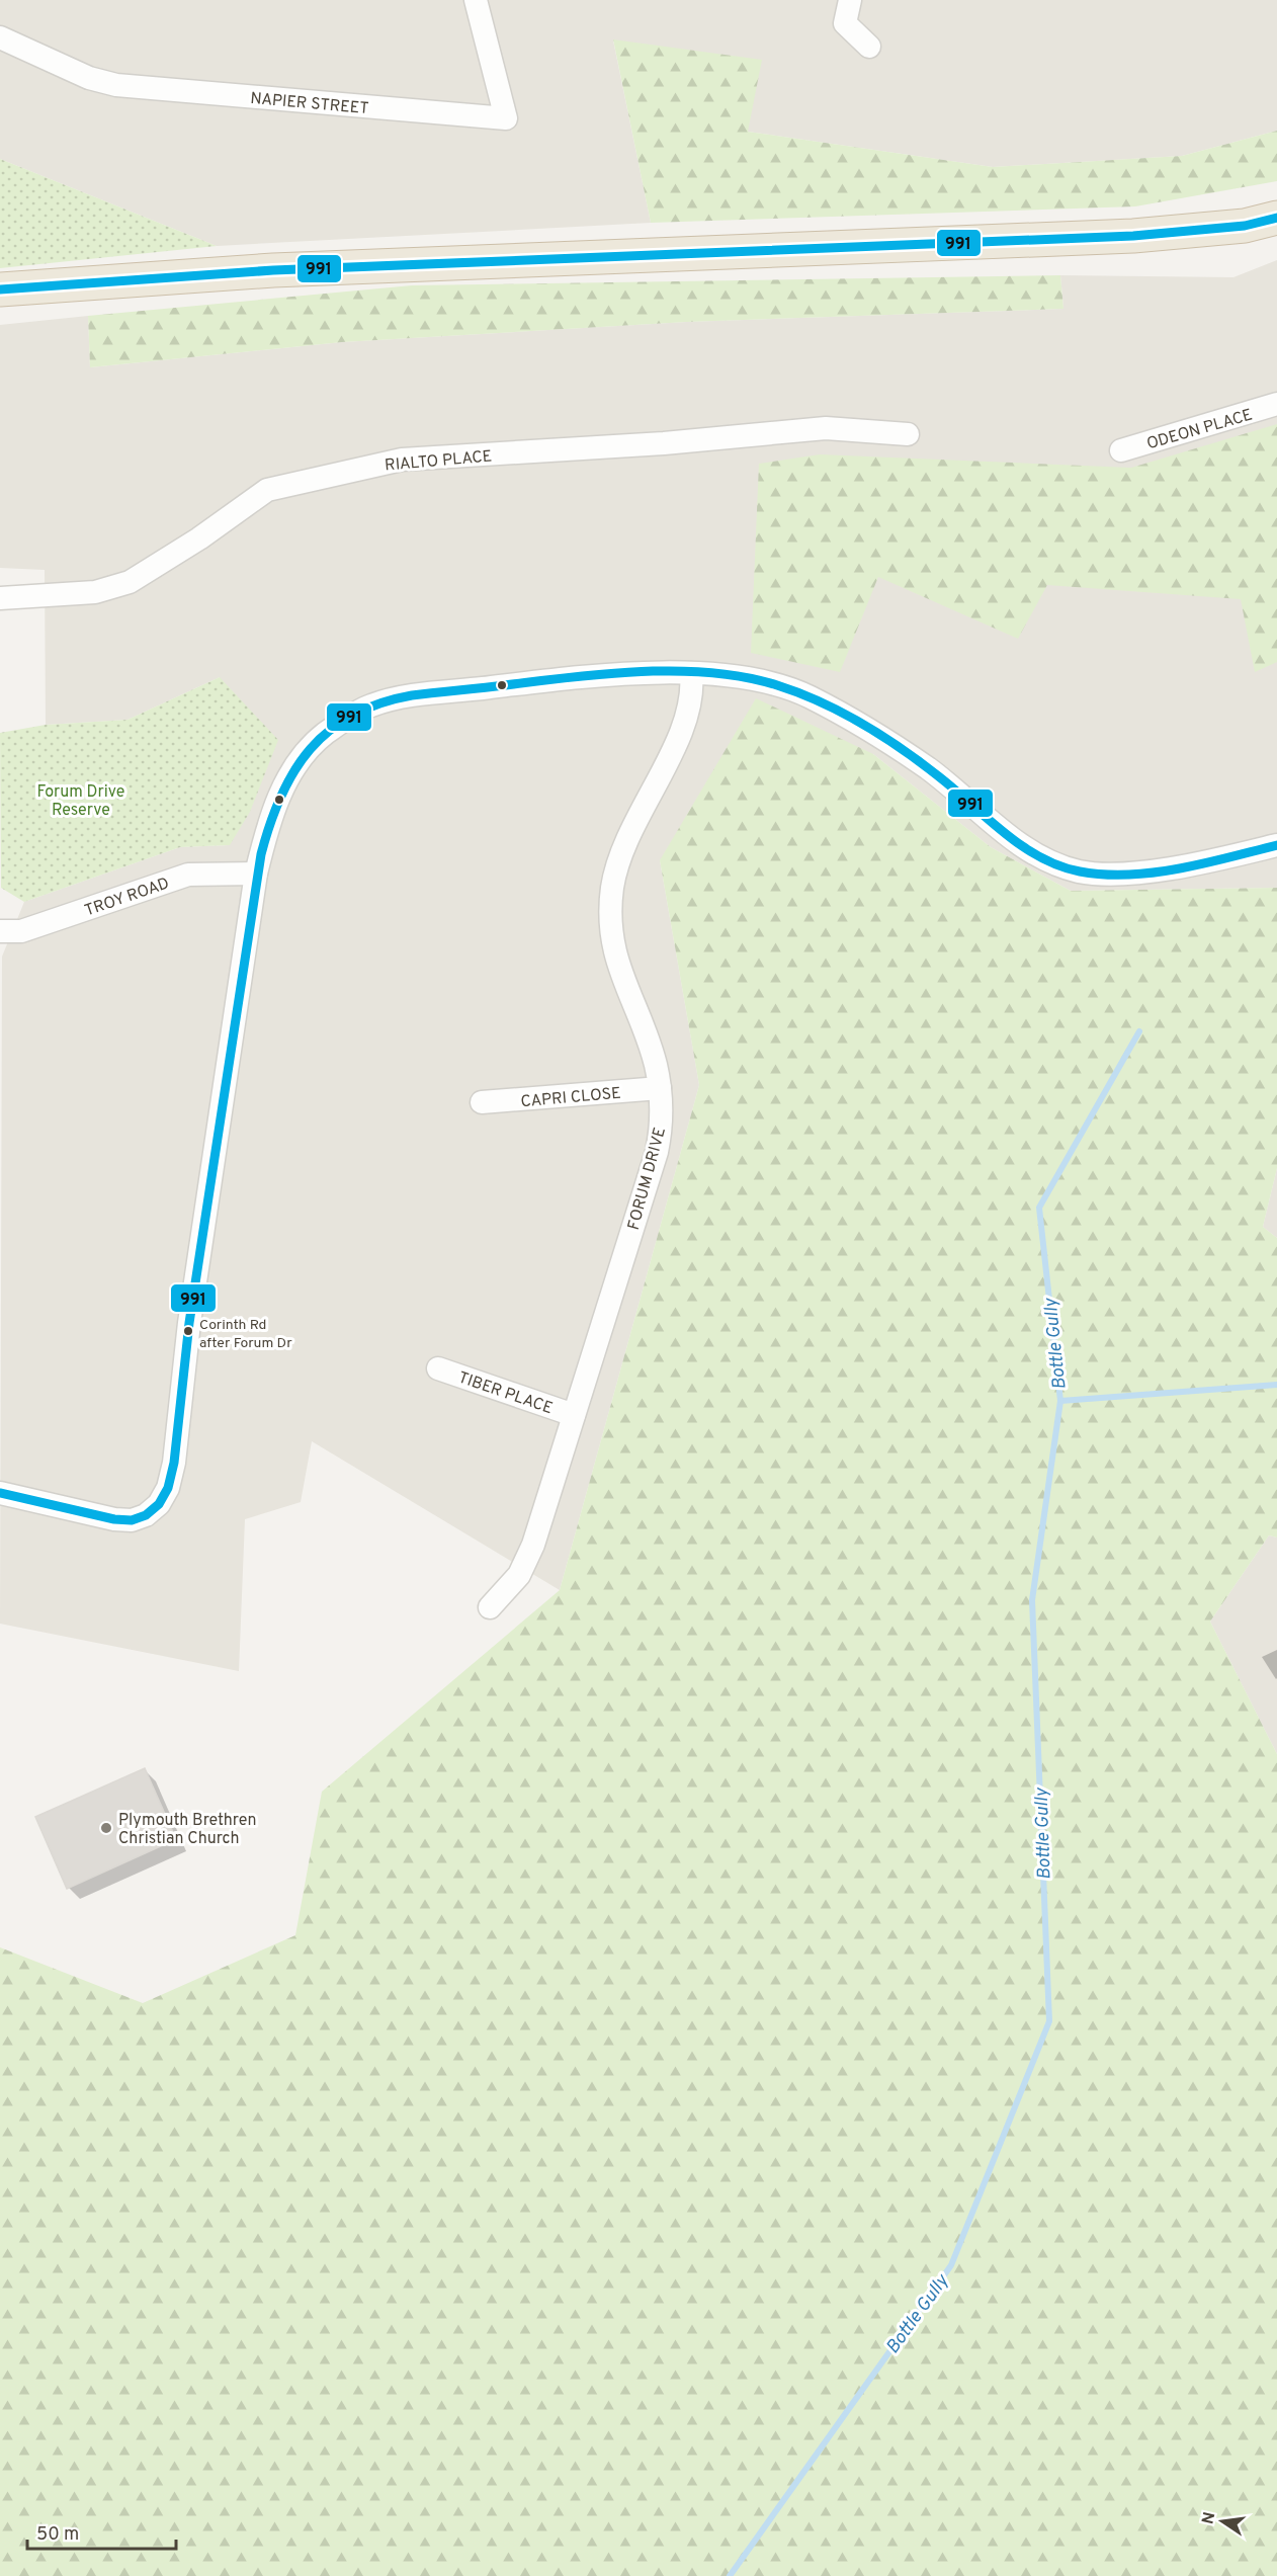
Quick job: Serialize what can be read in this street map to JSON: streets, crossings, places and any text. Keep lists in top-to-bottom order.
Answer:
{
  "streets": {
    "street": [
      "NAPIER STREET",
      "ODEON PLACE",
      "RIALTO PLACE",
      "TROY ROAD",
      "CAPRI CLOSE",
      "FORUM DRIVE",
      "TIBER PLACE"
    ]
  },
  "crossings": [
    ["CAPRI CLOSE", "FORUM DRIVE"],
    ["FORUM DRIVE", "TIBER PLACE"]
  ],
  "water": ["Bottle Gully"],
  "parks": ["Forum Drive Reserve"],
  "places": ["Corinth Rd after Forum Dr", "Plymouth Brethren Christian Church"],
  "lines": ["transit line 991"],
  "scale_bar": "50 m",
  "north": "left"
}
